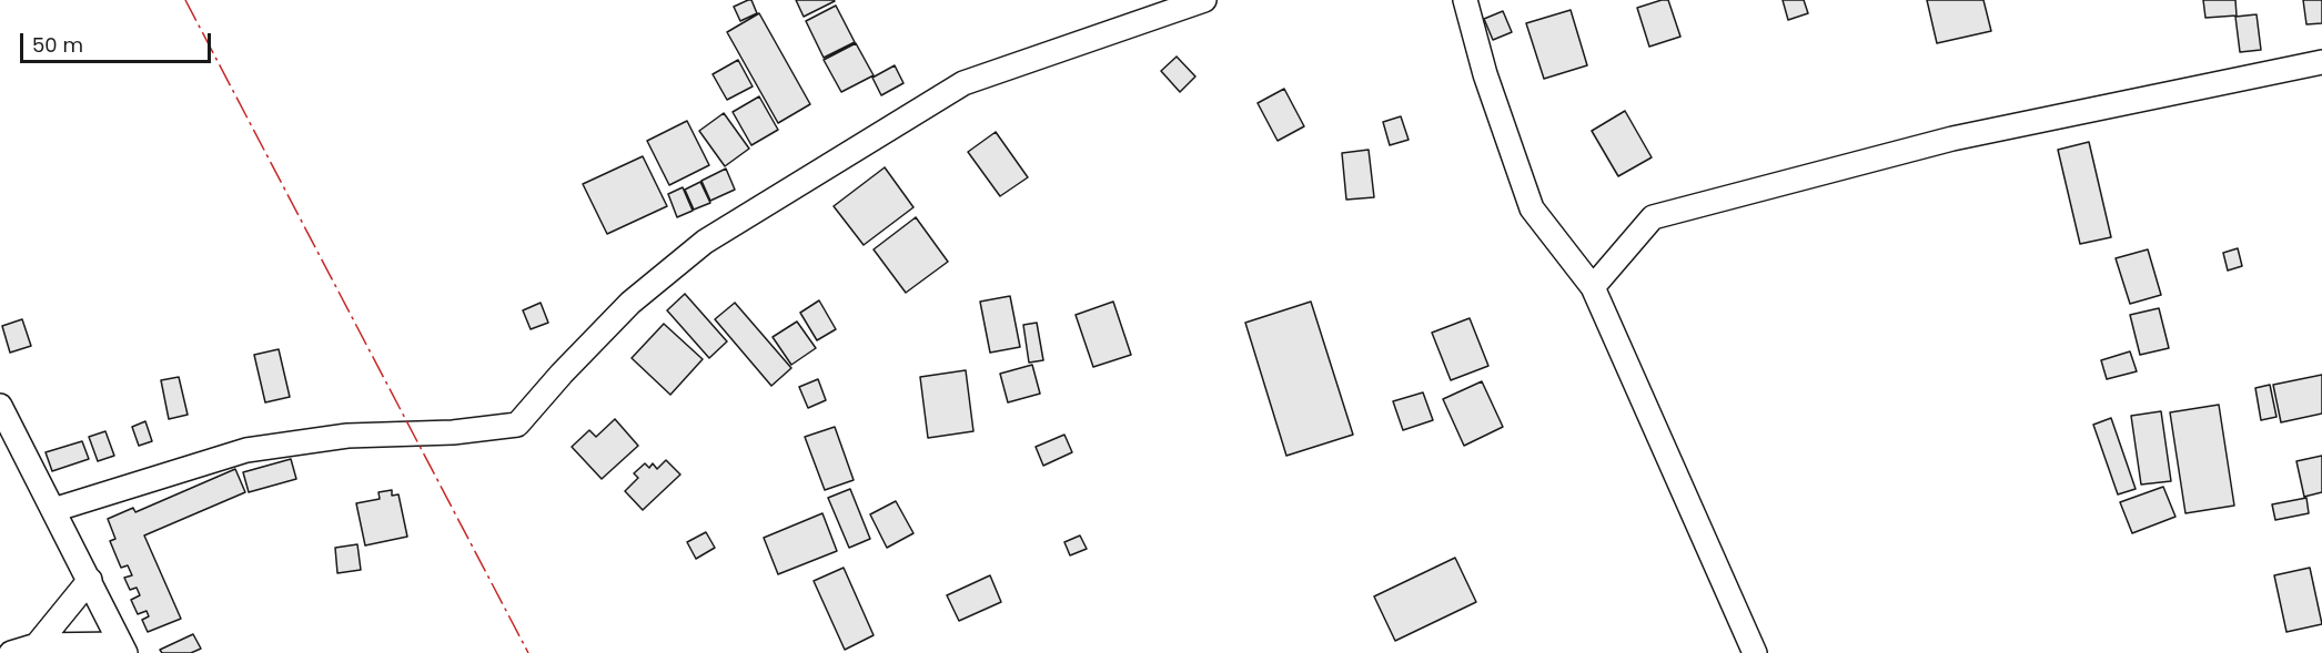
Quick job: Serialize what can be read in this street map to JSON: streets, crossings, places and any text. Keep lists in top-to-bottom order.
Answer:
{
  "scale_bar": "50 m"
}
